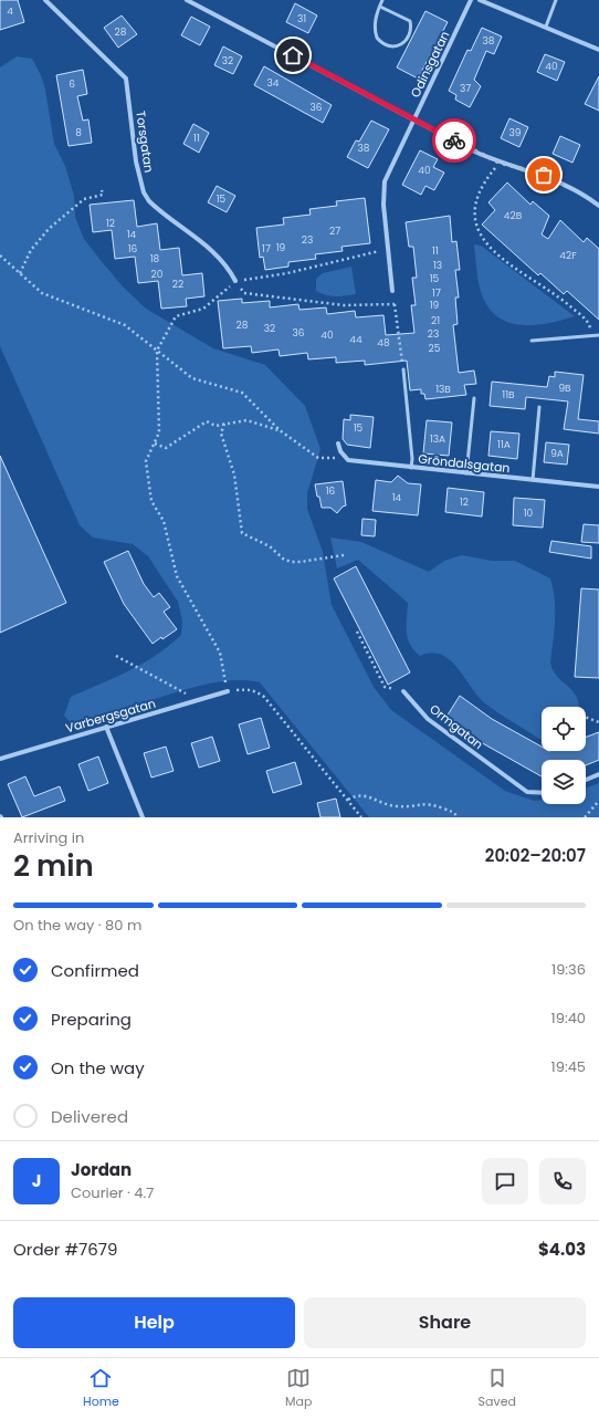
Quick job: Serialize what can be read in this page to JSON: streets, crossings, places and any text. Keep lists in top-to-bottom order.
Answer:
{
  "streets": {
    "street": [
      "Odinsgatan",
      "Torsgatan",
      "Gröndalsgatan",
      "Varbergsgatan",
      "Ormgatan"
    ]
  },
  "house_numbers": [
    "4",
    "31",
    "28",
    "38",
    "32",
    "40",
    "34",
    "6",
    "37",
    "36",
    "8",
    "39",
    "11",
    "38",
    "40",
    "15",
    "42B",
    "12",
    "27",
    "14",
    "23",
    "19",
    "16",
    "17",
    "11",
    "42F",
    "18",
    "13",
    "20",
    "15",
    "22",
    "17",
    "19",
    "21",
    "28",
    "32",
    "36",
    "23",
    "40",
    "44",
    "48",
    "25",
    "9B",
    "13B",
    "11B",
    "15",
    "13A",
    "11A",
    "9A",
    "16",
    "14",
    "12",
    "10"
  ],
  "page": {
    "heading": ["2 min", "Arriving in", "20:02–20:07"],
    "panel": [
      "Jordan",
      "Courier · 4.7",
      "Order #7679",
      "$4.03"
    ],
    "bar": "On the way · 80 m",
    "list": [
      ["Confirmed", "19:36"],
      ["Preparing", "19:40"],
      ["On the way", "19:45"],
      "Delivered"
    ],
    "round": "J",
    "buttons": ["Help", "Share"],
    "tabs": ["Home", "Map", "Saved"]
  }
}
